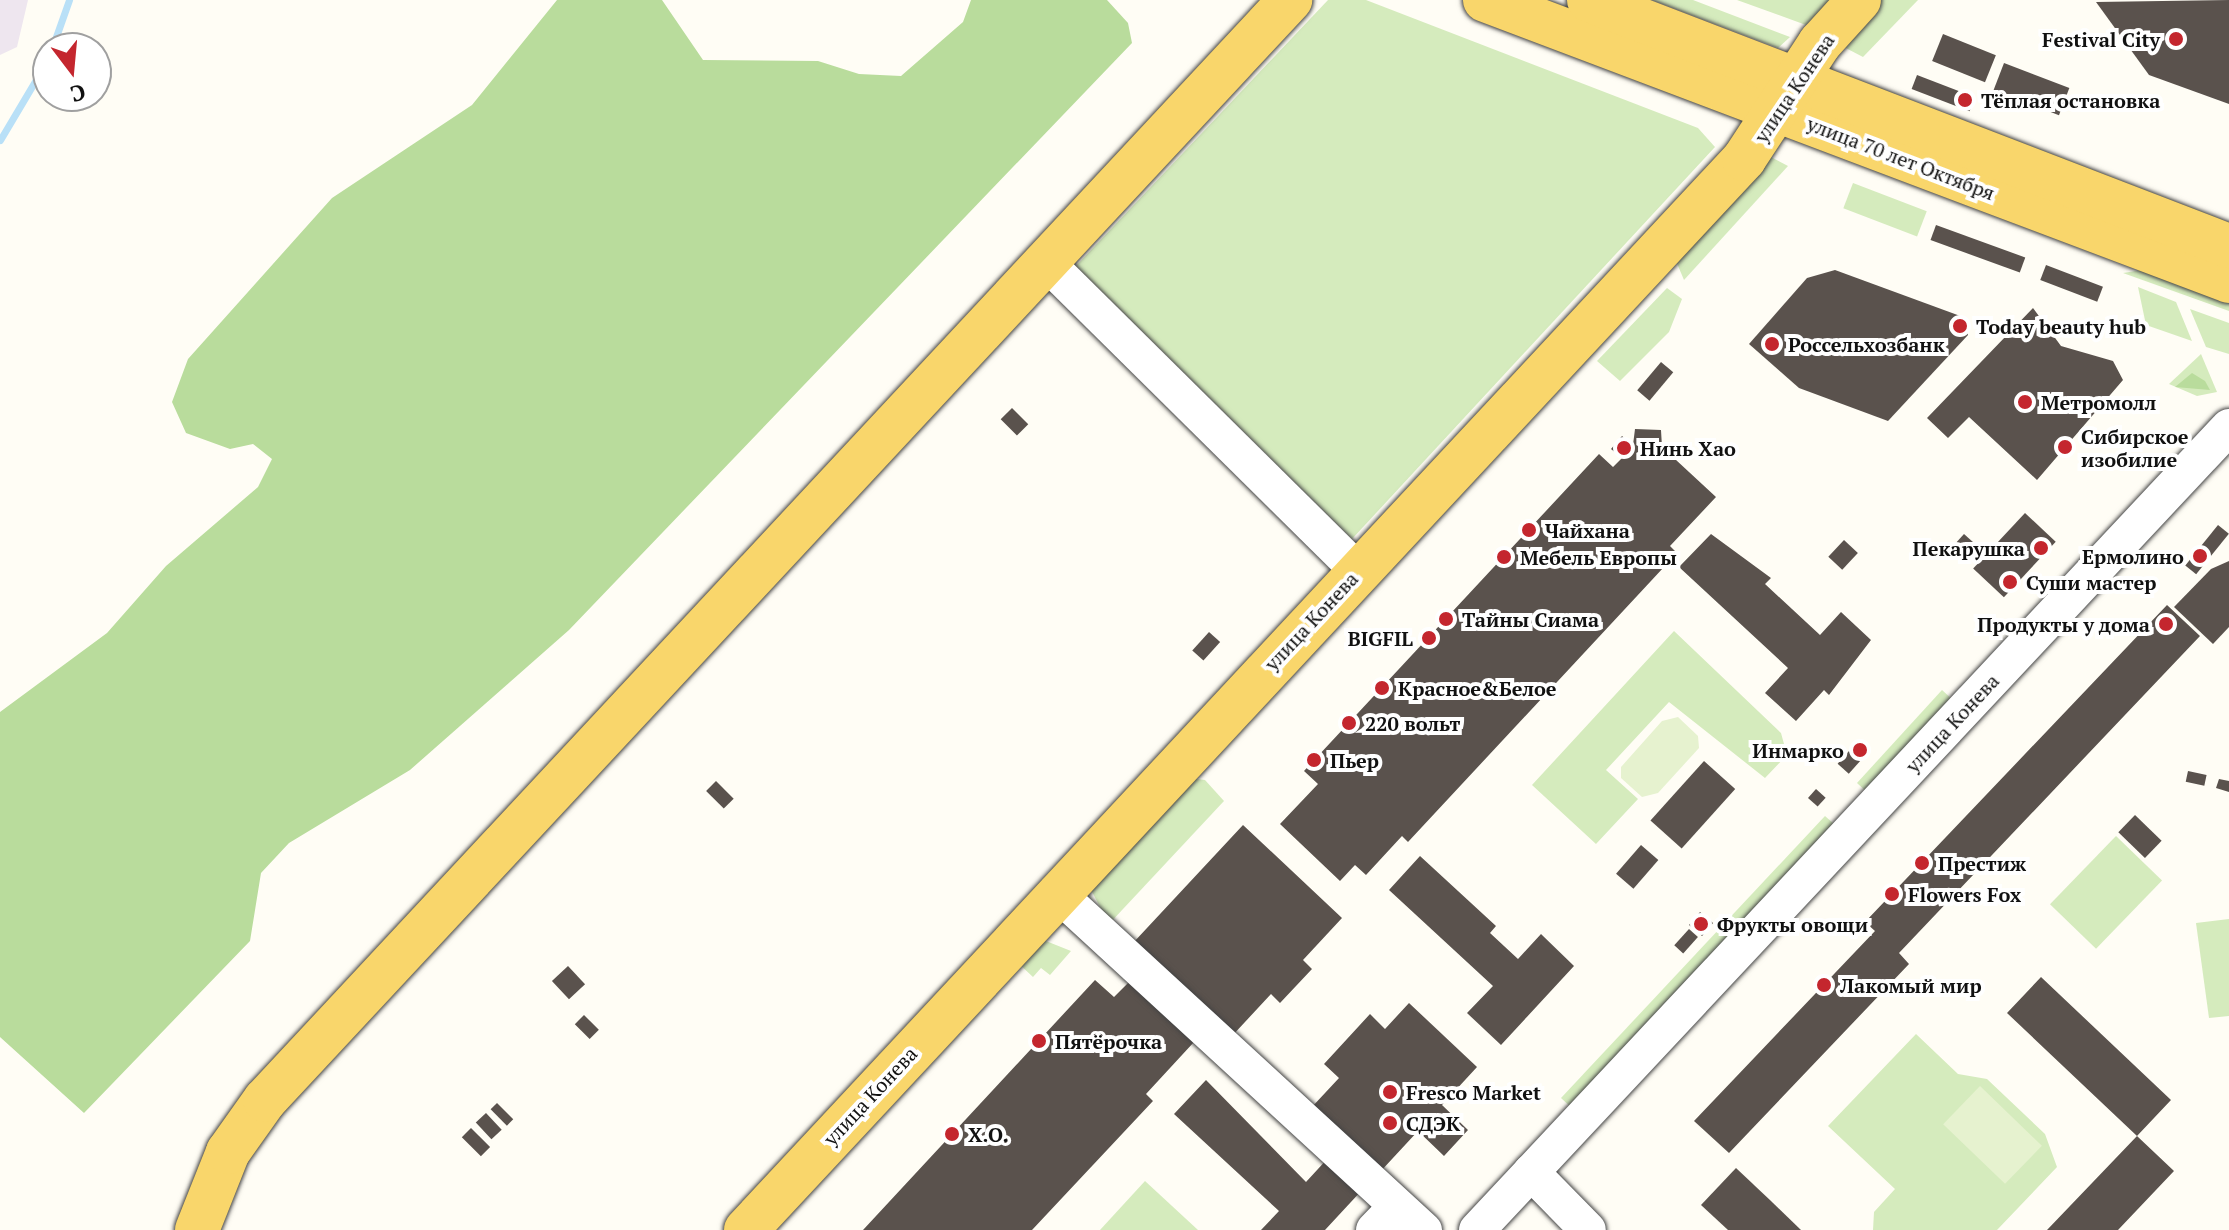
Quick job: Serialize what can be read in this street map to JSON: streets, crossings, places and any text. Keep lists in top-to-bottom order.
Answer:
{
  "streets": {
    "main road": ["улица Конева", "улица 70 лет Октября"]
  },
  "crossings": [
    ["улица Конева", "улица 70 лет Октября"]
  ],
  "places": [
    "Festival City",
    "Тёплая остановка",
    "Today beauty hub",
    "Россельхозбанк",
    "Метромолл",
    "Сибирское изобилие",
    "Нинь Хао",
    "Чайхана",
    "Пекарушка",
    "Ермолино",
    "Мебель Европы",
    "Суши мастер",
    "Тайны Сиама",
    "Продукты у дома",
    "BIGFIL",
    "Красное&Белое",
    "220 вольт",
    "Инмарко",
    "Пьер",
    "Престиж",
    "Flowers Fox",
    "Фрукты овощи",
    "Лакомый мир",
    "Пятёрочка",
    "Fresco Market",
    "СДЭК",
    "X.O."
  ],
  "north": "bottom"
}
